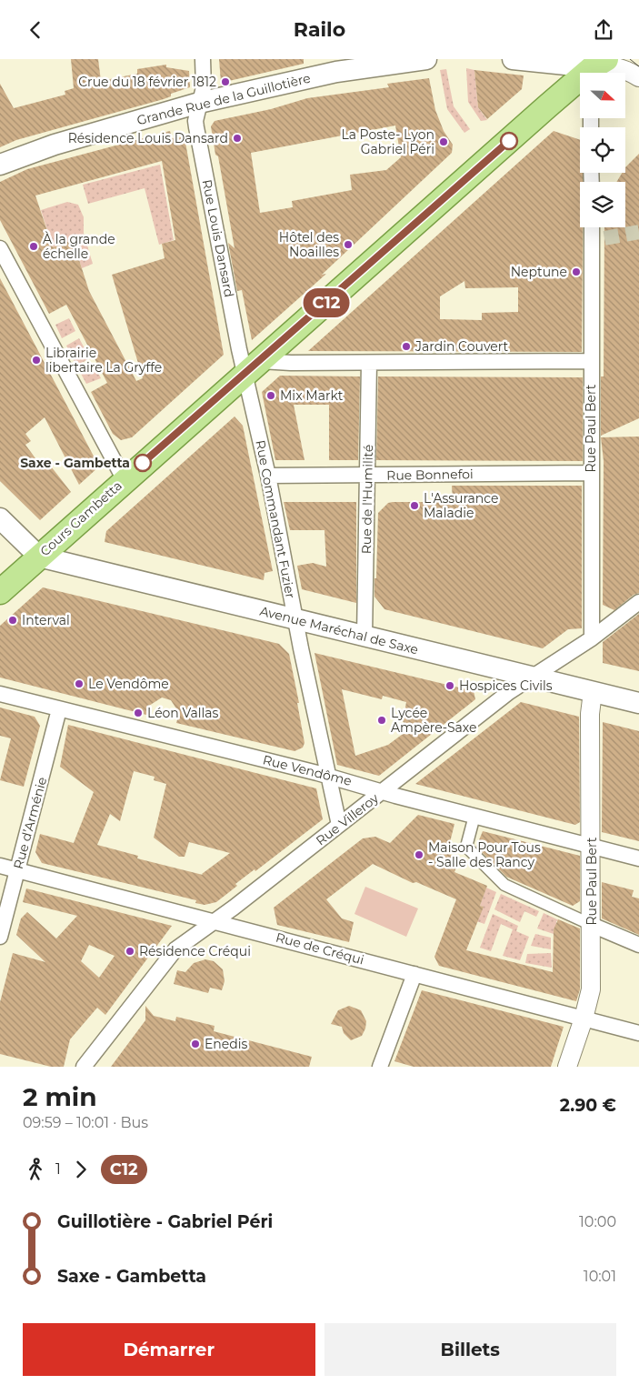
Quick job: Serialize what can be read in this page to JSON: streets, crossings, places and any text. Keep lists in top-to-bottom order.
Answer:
{
  "streets": {
    "main road": ["Grande Rue de la Guillotière", "Cours Gambetta", "Avenue Maréchal de Saxe"],
    "street": [
      "Rue Louis Dansard",
      "Rue Paul Bert",
      "Rue Bonnefoi",
      "Rue de l'Humilité",
      "Rue Commandant Fuzier",
      "Rue Vendôme",
      "Rue Villeroy",
      "Rue d’Arménie",
      "Rue de Créqui"
    ]
  },
  "crossings": [
    ["Grande Rue de la Guillotière", "Rue Louis Dansard"],
    ["Rue Louis Dansard", "Cours Gambetta"],
    ["Rue Louis Dansard", "Rue Commandant Fuzier"],
    ["Rue Paul Bert", "Rue Bonnefoi"],
    ["Rue Paul Bert", "Avenue Maréchal de Saxe"],
    ["Rue Paul Bert", "Rue Vendôme"],
    ["Rue Paul Bert", "Rue Villeroy"],
    ["Rue Paul Bert", "Rue de Créqui"],
    ["Rue Bonnefoi", "Rue de l'Humilité"],
    ["Rue Bonnefoi", "Rue Commandant Fuzier"],
    ["Rue de l'Humilité", "Avenue Maréchal de Saxe"],
    ["Cours Gambetta", "Rue Commandant Fuzier"],
    ["Cours Gambetta", "Avenue Maréchal de Saxe"],
    ["Rue Commandant Fuzier", "Avenue Maréchal de Saxe"],
    ["Rue Commandant Fuzier", "Rue Vendôme"],
    ["Rue Commandant Fuzier", "Rue Villeroy"],
    ["Avenue Maréchal de Saxe", "Rue Villeroy"],
    ["Rue Vendôme", "Rue Villeroy"],
    ["Rue Vendôme", "Rue d’Arménie"],
    ["Rue Villeroy", "Rue de Créqui"],
    ["Rue d’Arménie", "Rue de Créqui"]
  ],
  "places": [
    "Crue du 18 février 1812",
    "Résidence Louis Dansard",
    "La Poste- Lyon Gabriel Péri",
    "Hôtel des Noailles",
    "À la grande échelle",
    "Neptune",
    "Jardin Couvert",
    "Librairie libertaire La Gryffe",
    "Mix Markt",
    "Saxe - Gambetta",
    "L'Assurance Maladie",
    "Interval",
    "Le Vendôme",
    "Hospices Civils",
    "Léon Vallas",
    "Lycée Ampère-Saxe",
    "Maison Pour Tous - Salle des Rancy",
    "Résidence Créqui",
    "Enedis"
  ],
  "lines": ["bus line C12"],
  "north": "right",
  "page": {
    "header": "Railo",
    "on_map": "C12",
    "heading": ["2 min", "09:59 – 10:01 · Bus", "2.90 €"],
    "legs": ["1", "C12"],
    "list": [
      {
        "name": "Guillotière - Gabriel Péri",
        "value": "10:00"
      },
      {
        "name": "Saxe - Gambetta",
        "value": "10:01"
      }
    ],
    "buttons": ["Démarrer", "Billets"]
  }
}
